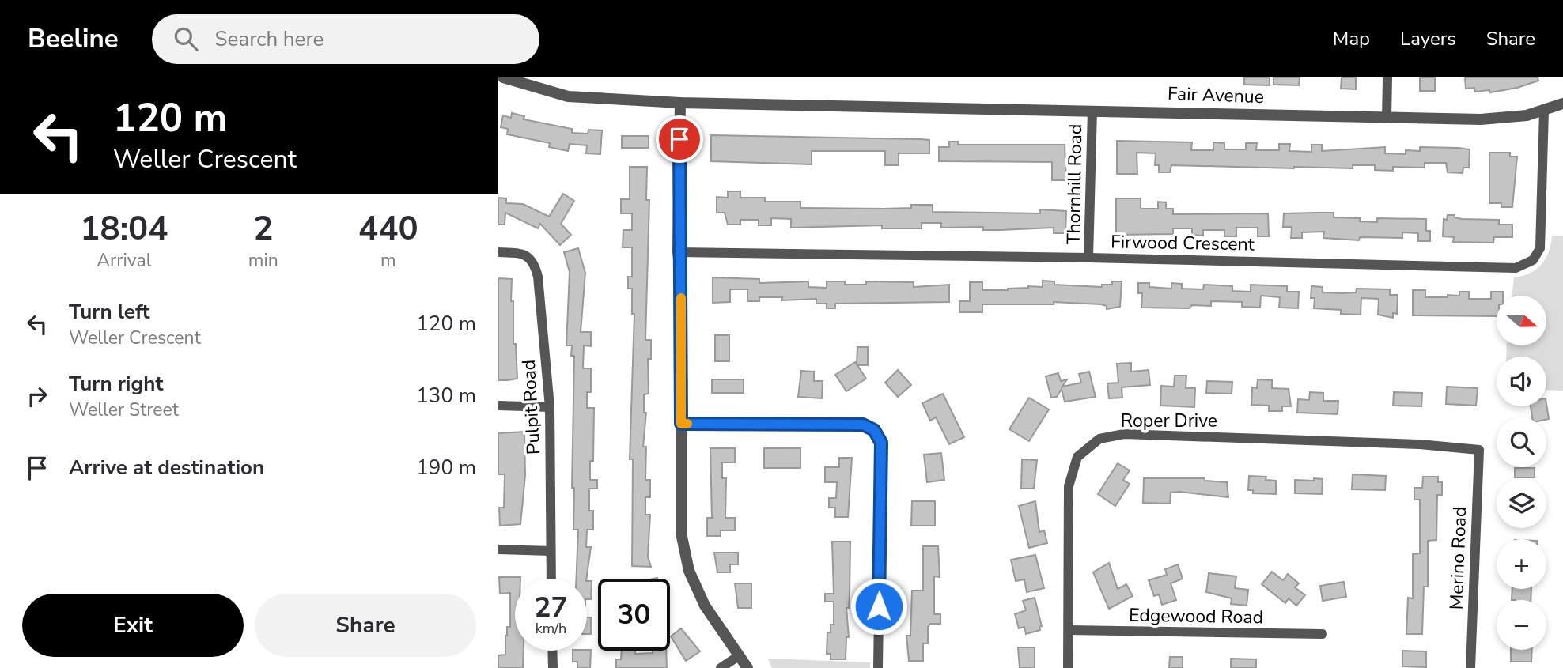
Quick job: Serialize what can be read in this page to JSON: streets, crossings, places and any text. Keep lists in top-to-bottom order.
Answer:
{
  "streets": {
    "street": [
      "Fair Avenue",
      "Thornhill Road",
      "Firwood Crescent",
      "Pulpit Road",
      "Roper Drive",
      "Merino Road",
      "Edgewood Road"
    ]
  },
  "crossings": [
    ["Fair Avenue", "Thornhill Road"],
    ["Fair Avenue", "Firwood Crescent"],
    ["Thornhill Road", "Firwood Crescent"],
    ["Roper Drive", "Merino Road"],
    ["Roper Drive", "Edgewood Road"]
  ],
  "north": "right",
  "page": {
    "header": "Beeline",
    "search": "Search here",
    "nav": ["Map", "Layers", "Share"],
    "turn": ["120 m", "Weller Crescent"],
    "eta": [
      "18:04",
      "Arrival",
      "2",
      "min",
      "440",
      "m"
    ],
    "list": [
      {
        "name": "Turn left",
        "note": "Weller Crescent",
        "value": "120 m"
      },
      {
        "name": "Turn right",
        "note": "Weller Street",
        "value": "130 m"
      },
      {
        "name": "Arrive at destination",
        "value": "190 m"
      }
    ],
    "map_buttons": ["+", "−"],
    "speed": "27 km/h",
    "limit": "30",
    "buttons": ["Exit", "Share"]
  }
}
